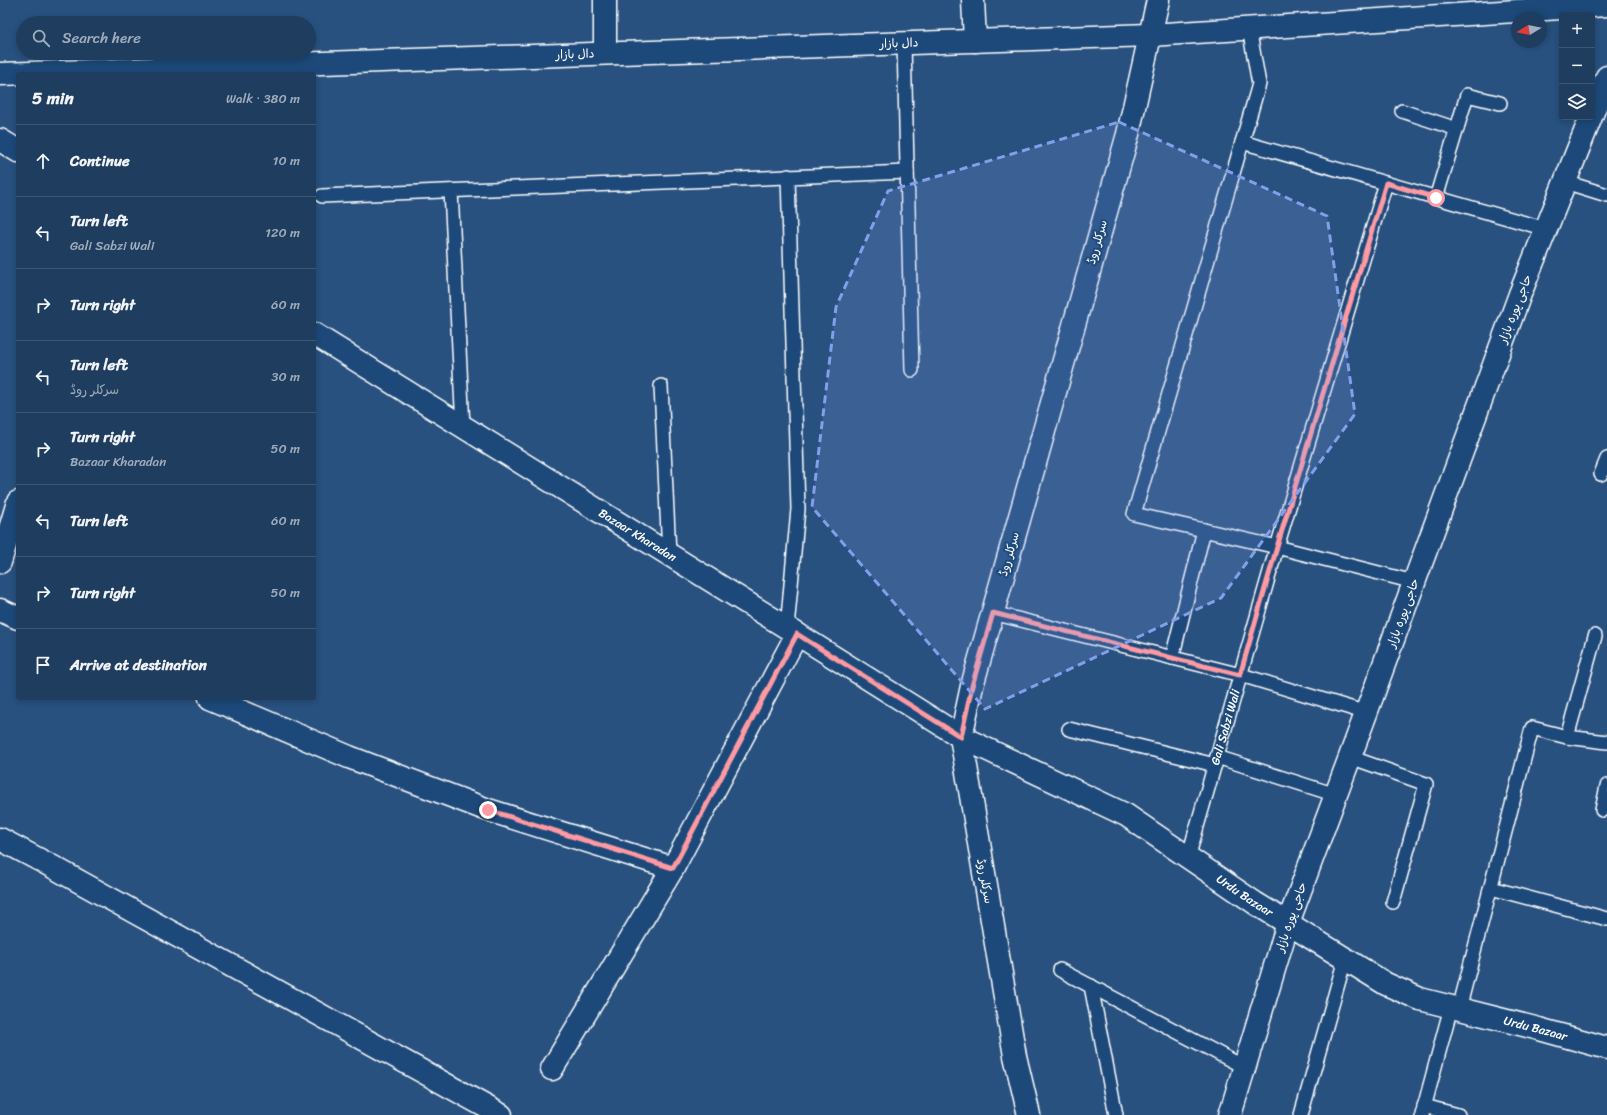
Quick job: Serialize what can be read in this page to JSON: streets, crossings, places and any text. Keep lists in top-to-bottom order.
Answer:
{
  "streets": {
    "street": [
      "دال بازار",
      "سرکلر روڈ",
      "حاجی پورہ بازار",
      "Bazaar Kharadan",
      "Urdu Bazaar"
    ],
    "lane": ["Gali Sabzi Wali"]
  },
  "crossings": [
    ["دال بازار", "سرکلر روڈ"],
    ["سرکلر روڈ", "Bazaar Kharadan"],
    ["سرکلر روڈ", "Urdu Bazaar"],
    ["حاجی پورہ بازار", "Urdu Bazaar"],
    ["Bazaar Kharadan", "Urdu Bazaar"],
    ["Gali Sabzi Wali", "Urdu Bazaar"]
  ],
  "north": "left",
  "page": {
    "map_buttons": ["+", "−"],
    "search": "Search here",
    "heading": ["5 min", "Walk · 380 m"],
    "list": [
      ["Continue", "10 m"],
      ["Turn left", "Gali Sabzi Wali", "120 m"],
      ["Turn right", "60 m"],
      ["Turn left", "سرکلر روڈ", "30 m"],
      ["Turn right", "Bazaar Kharadan", "50 m"],
      ["Turn left", "60 m"],
      ["Turn right", "50 m"],
      "Arrive at destination"
    ]
  }
}
